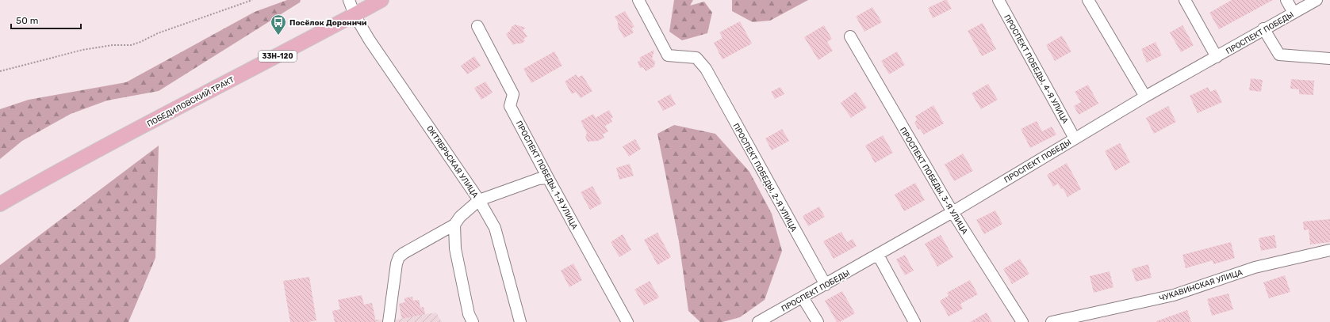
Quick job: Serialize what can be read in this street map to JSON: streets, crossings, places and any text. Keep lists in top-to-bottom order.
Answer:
{
  "streets": {
    "main road": ["33Н-120", "ПОБЕДИЛОВСКИЙ ТРАКТ"],
    "street": [
      "ПРОСПЕКТ ПОБЕДЫ",
      "ПРОСПЕКТ ПОБЕДЫ, 4-Я УЛИЦА",
      "ОКТЯБРЬСКАЯ УЛИЦА",
      "ПРОСПЕКТ ПОБЕДЫ, 1-Я УЛИЦА",
      "ПРОСПЕКТ ПОБЕДЫ, 2-Я УЛИЦА",
      "ПРОСПЕКТ ПОБЕДЫ, 3-Я УЛИЦА",
      "ЧУКАВИНСКАЯ УЛИЦА"
    ]
  },
  "crossings": [
    ["ПРОСПЕКТ ПОБЕДЫ", "ПРОСПЕКТ ПОБЕДЫ, 4-Я УЛИЦА"],
    ["ПРОСПЕКТ ПОБЕДЫ", "ПРОСПЕКТ ПОБЕДЫ, 2-Я УЛИЦА"],
    ["ПРОСПЕКТ ПОБЕДЫ", "ПРОСПЕКТ ПОБЕДЫ, 3-Я УЛИЦА"],
    ["ПОБЕДИЛОВСКИЙ ТРАКТ", "ОКТЯБРЬСКАЯ УЛИЦА"]
  ],
  "places": {
    "bus stop": ["Посёлок Дороничи"]
  },
  "scale_bar": "50 m"
}
